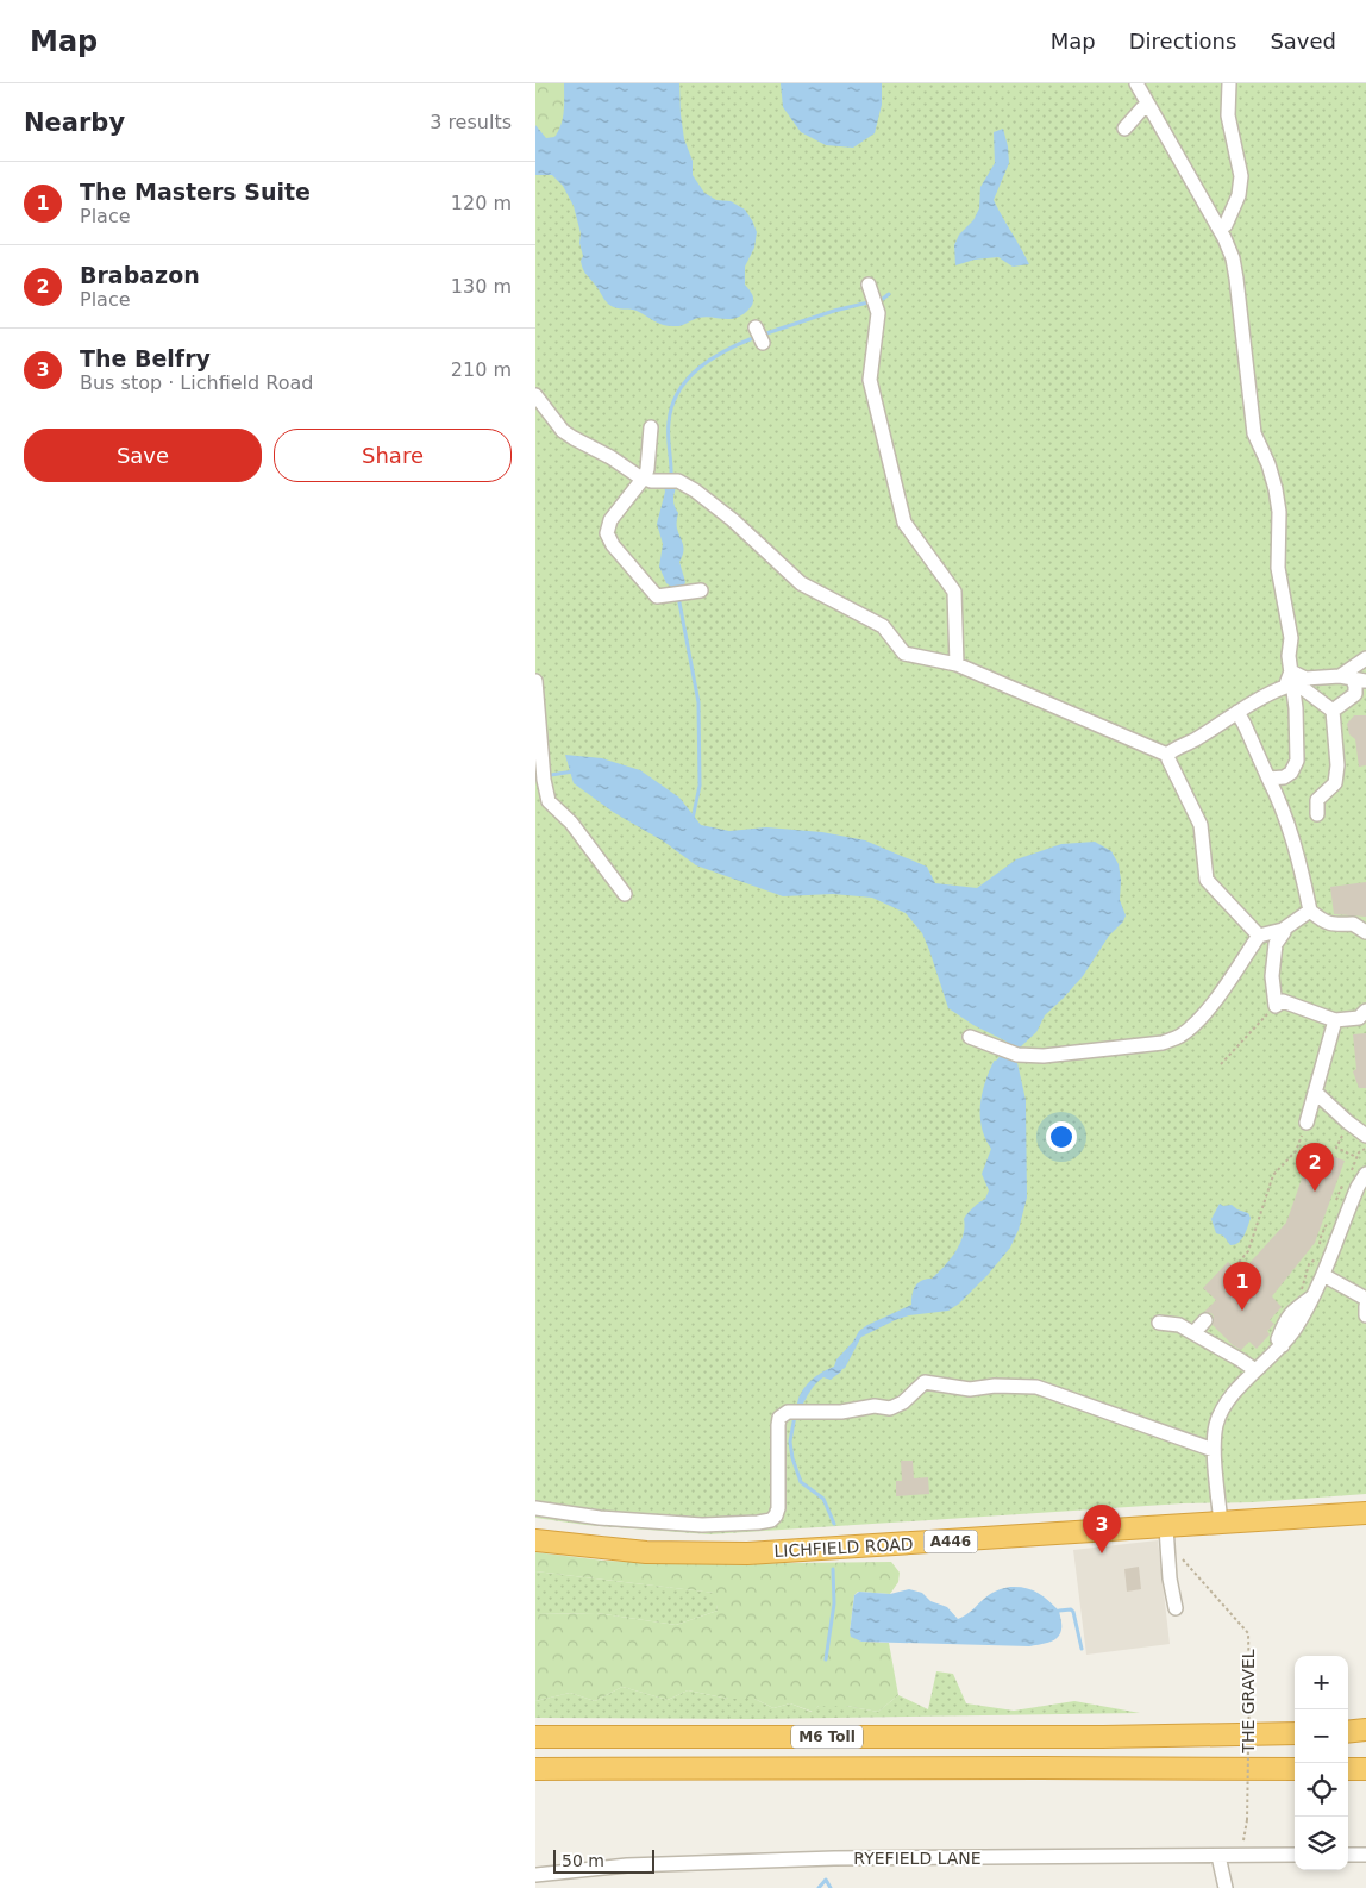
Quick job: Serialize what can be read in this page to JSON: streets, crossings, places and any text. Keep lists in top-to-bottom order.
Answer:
{
  "streets": {
    "highway": ["A446", "LICHFIELD ROAD", "M6 Toll"],
    "street": ["RYEFIELD LANE"],
    "path": ["THE GRAVEL"]
  },
  "crossings": [
    ["LICHFIELD ROAD", "THE GRAVEL"],
    ["THE GRAVEL", "RYEFIELD LANE"]
  ],
  "scale_bar": "50 m",
  "page": {
    "header": "Map",
    "nav": ["Map", "Directions", "Saved"],
    "heading": ["Nearby", "3 results"],
    "list": [
      {
        "mark": "1",
        "name": "The Masters Suite",
        "note": "Place",
        "value": "120 m"
      },
      {
        "mark": "2",
        "name": "Brabazon",
        "note": "Place",
        "value": "130 m"
      },
      {
        "mark": "3",
        "name": "The Belfry",
        "note": "Bus stop · Lichfield Road",
        "value": "210 m"
      }
    ],
    "buttons": ["Save", "Share"],
    "pins": ["2", "1", "3"],
    "map_buttons": ["+", "−"],
    "scale": "50 m"
  }
}
